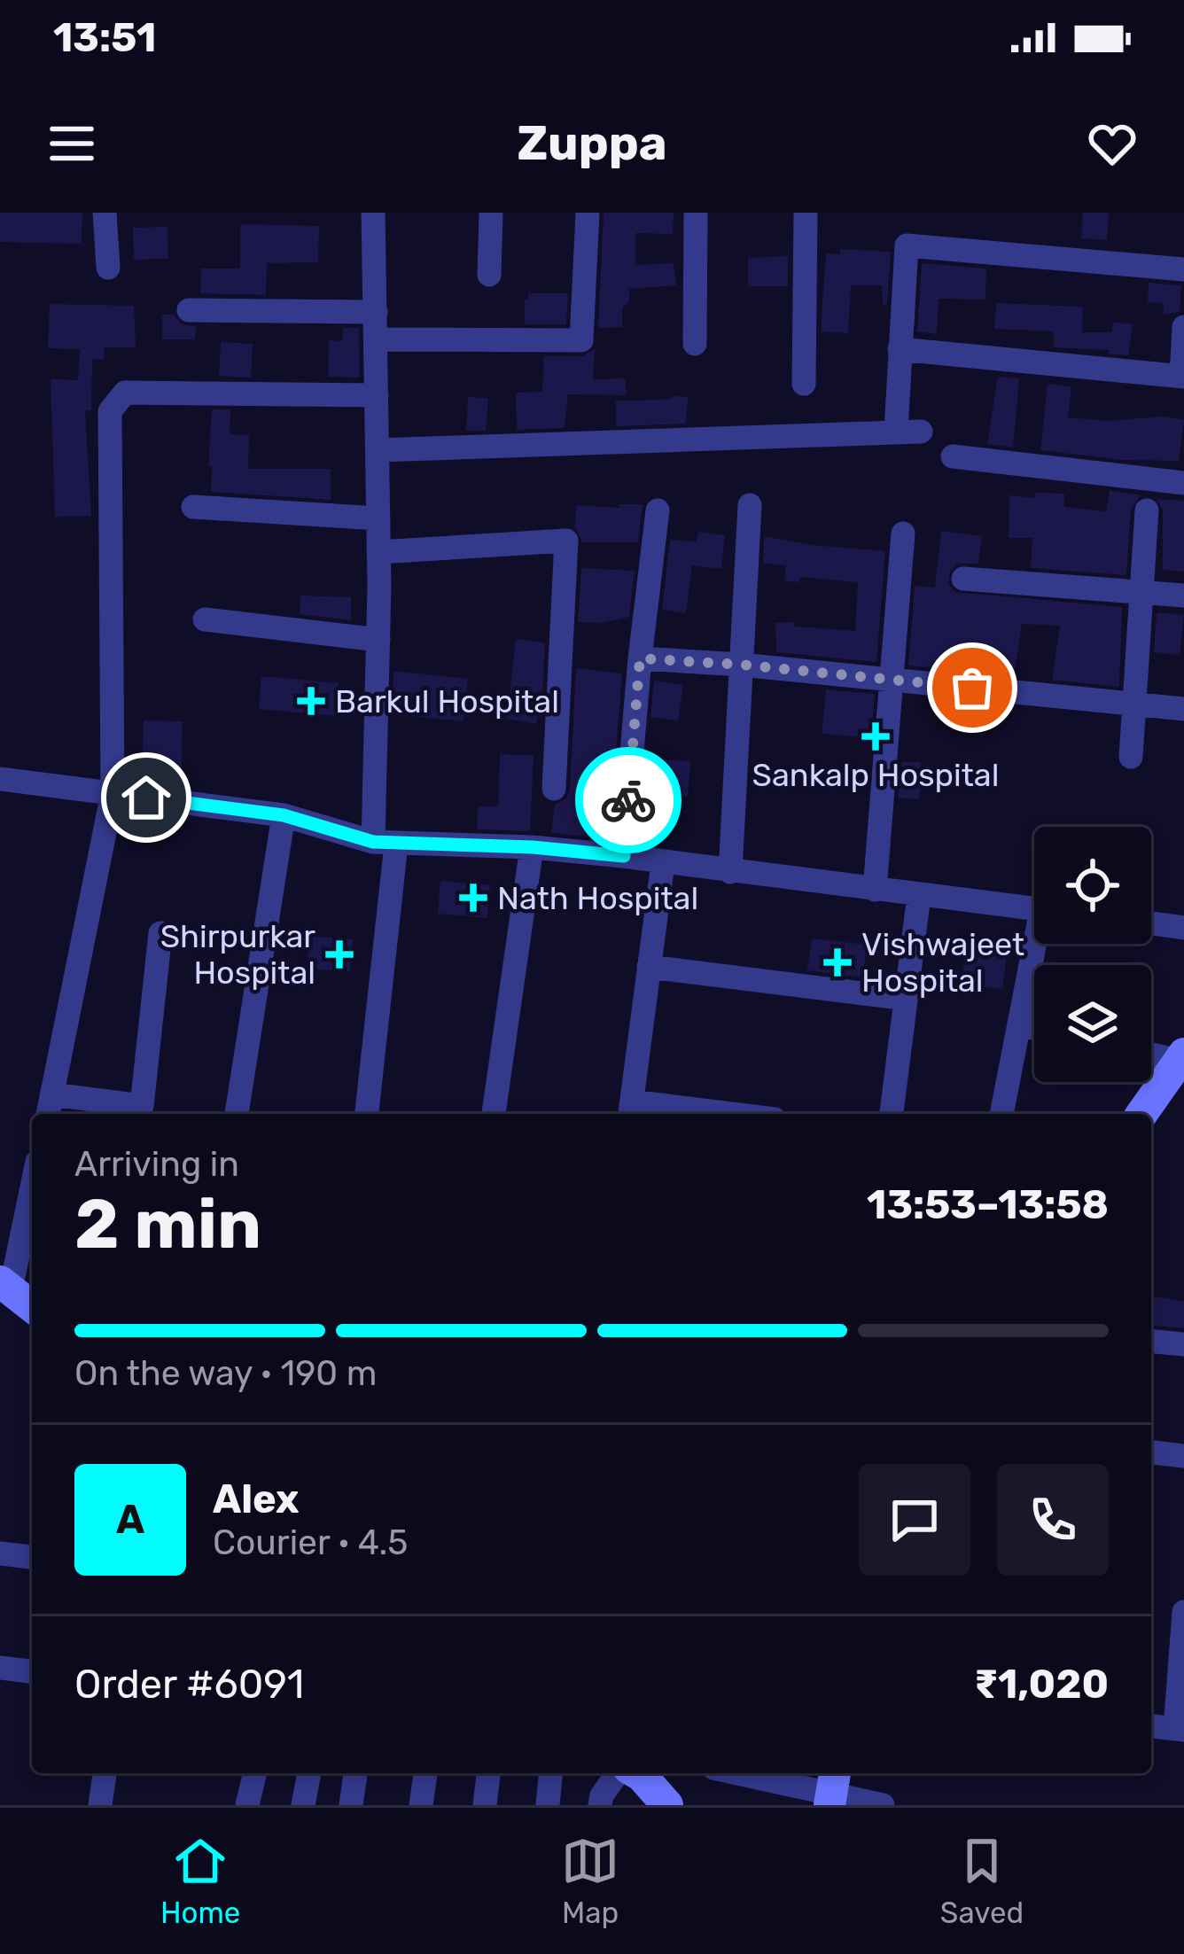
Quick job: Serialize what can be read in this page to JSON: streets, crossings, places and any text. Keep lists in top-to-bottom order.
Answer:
{
  "places": {
    "health": [
      "Barkul Hospital",
      "Sankalp Hospital",
      "Nath Hospital",
      "Shirpurkar Hospital",
      "Vishwajeet Hospital"
    ]
  },
  "page": {
    "status": "13:51",
    "header": "Zuppa",
    "heading": ["2 min", "Arriving in", "13:53–13:58"],
    "panel": [
      "Alex",
      "Courier · 4.5",
      "Order #6091",
      "₹1,020"
    ],
    "bar": "On the way · 190 m",
    "round": "A",
    "tabs": ["Home", "Map", "Saved"]
  }
}
